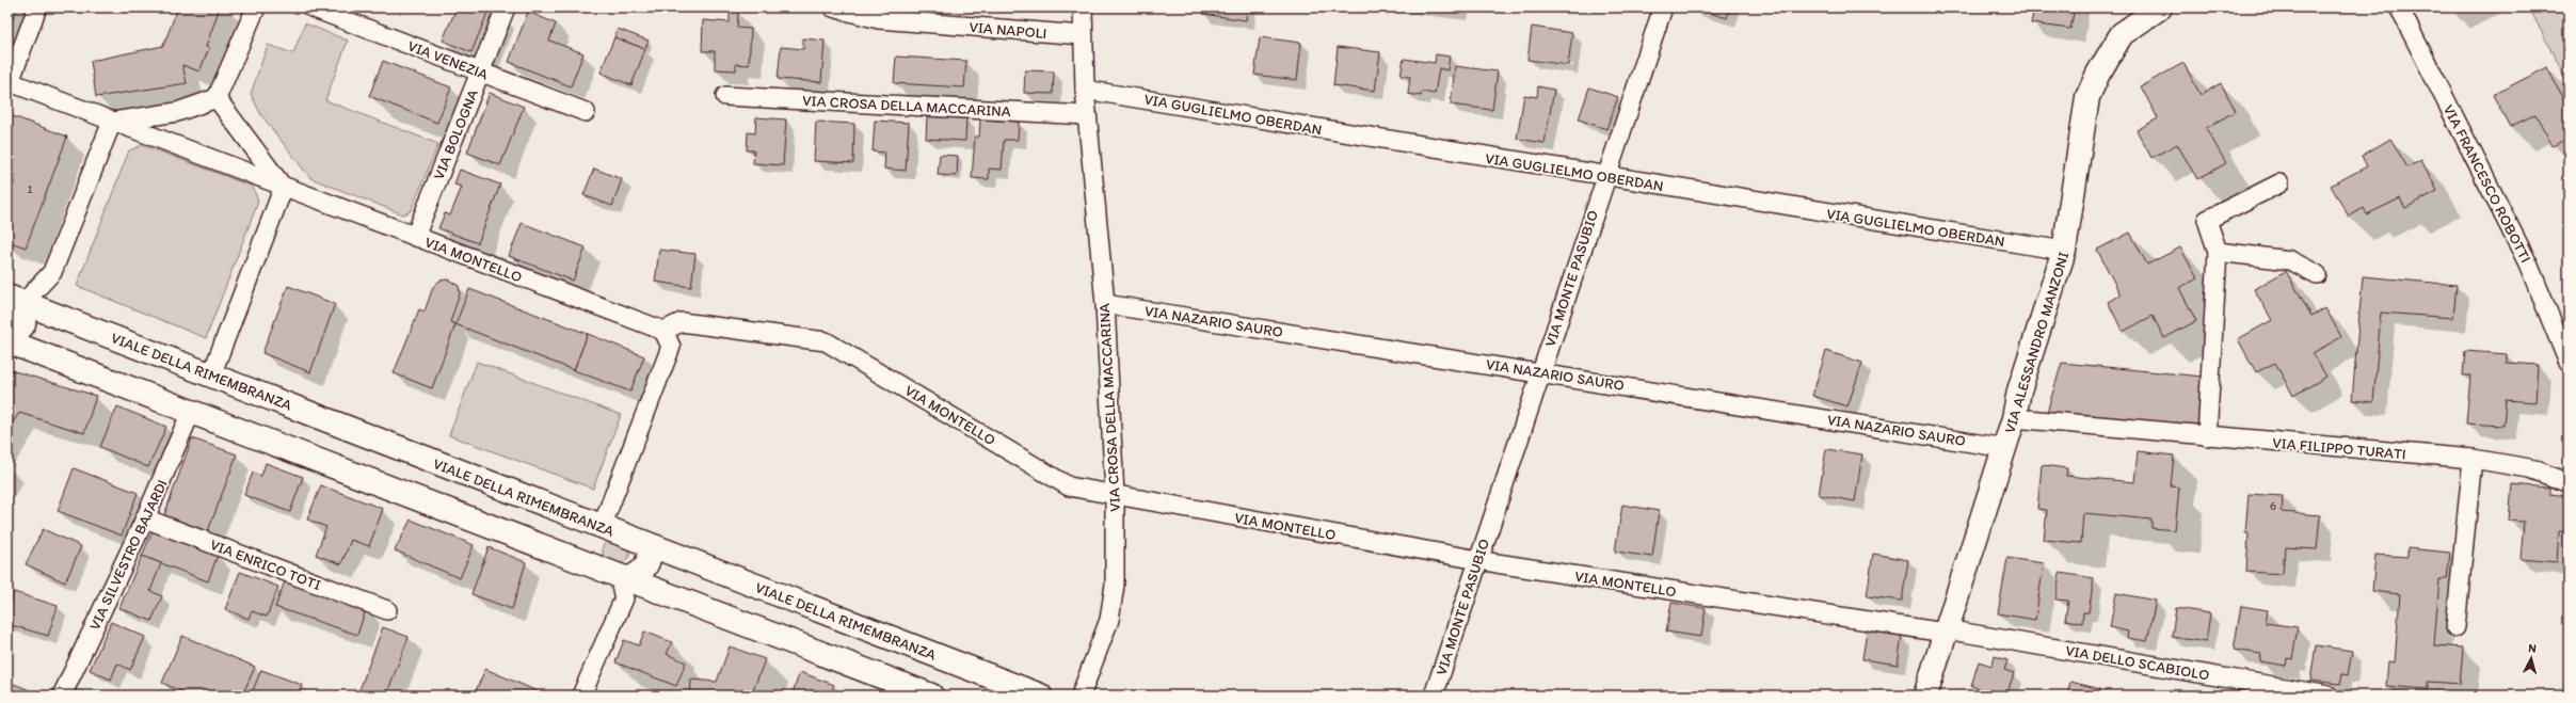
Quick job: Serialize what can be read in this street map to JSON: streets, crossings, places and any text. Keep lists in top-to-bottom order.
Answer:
{
  "streets": {
    "street": [
      "VIA NAPOLI",
      "VIA VENEZIA",
      "VIA CROSA DELLA MACCARINA",
      "VIA GUGLIELMO OBERDAN",
      "VIA BOLOGNA",
      "VIA FRANCESCO ROBOTTI",
      "VIA MONTELLO",
      "VIA MONTE PASUBIO",
      "VIA NAZARIO SAURO",
      "VIA ALESSANDRO MANZONI",
      "VIALE DELLA RIMEMBRANZA",
      "VIA FILIPPO TURATI",
      "VIA SILVESTRO BAJARDI",
      "VIA ENRICO TOTI",
      "VIA DELLO SCABIOLO"
    ]
  },
  "crossings": [
    ["VIA NAPOLI", "VIA CROSA DELLA MACCARINA"],
    ["VIA VENEZIA", "VIA BOLOGNA"],
    ["VIA CROSA DELLA MACCARINA", "VIA GUGLIELMO OBERDAN"],
    ["VIA CROSA DELLA MACCARINA", "VIA MONTELLO"],
    ["VIA CROSA DELLA MACCARINA", "VIA NAZARIO SAURO"],
    ["VIA GUGLIELMO OBERDAN", "VIA MONTE PASUBIO"],
    ["VIA GUGLIELMO OBERDAN", "VIA ALESSANDRO MANZONI"],
    ["VIA BOLOGNA", "VIA MONTELLO"],
    ["VIA MONTELLO", "VIA MONTE PASUBIO"],
    ["VIA MONTELLO", "VIA ALESSANDRO MANZONI"],
    ["VIA MONTELLO", "VIA DELLO SCABIOLO"],
    ["VIA MONTE PASUBIO", "VIA NAZARIO SAURO"],
    ["VIA NAZARIO SAURO", "VIA ALESSANDRO MANZONI"],
    ["VIA ALESSANDRO MANZONI", "VIA FILIPPO TURATI"],
    ["VIA ALESSANDRO MANZONI", "VIA DELLO SCABIOLO"],
    ["VIA SILVESTRO BAJARDI", "VIA ENRICO TOTI"]
  ],
  "house_numbers": ["1", "6"],
  "north": "top"
}
